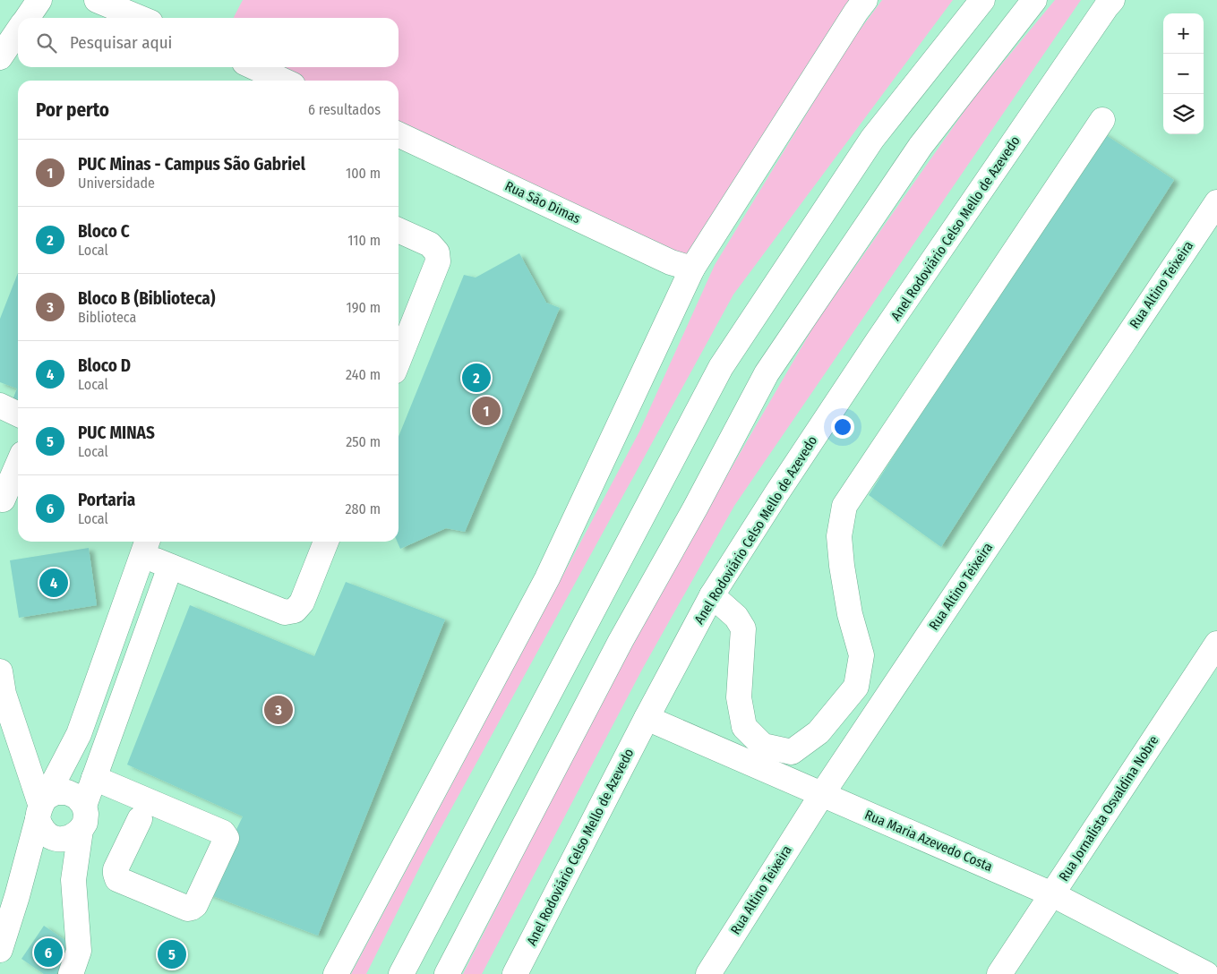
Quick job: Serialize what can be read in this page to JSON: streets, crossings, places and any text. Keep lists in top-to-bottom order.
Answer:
{
  "streets": {
    "main road": [
      "Rua São Dimas",
      "Anel Rodoviário Celso Mello de Azevedo",
      "Rua Altino Teixeira",
      "Rua Jornalista Osvaldina Nobre",
      "Rua Maria Azevedo Costa"
    ]
  },
  "crossings": [
    ["Anel Rodoviário Celso Mello de Azevedo", "Rua Maria Azevedo Costa"],
    ["Rua Altino Teixeira", "Rua Maria Azevedo Costa"],
    ["Rua Jornalista Osvaldina Nobre", "Rua Maria Azevedo Costa"]
  ],
  "page": {
    "map_buttons": ["+", "−"],
    "search": "Pesquisar aqui",
    "heading": ["Por perto", "6 resultados"],
    "list": [
      {
        "mark": "1",
        "name": "PUC Minas - Campus São Gabriel",
        "note": "Universidade",
        "value": "100 m"
      },
      {
        "mark": "2",
        "name": "Bloco C",
        "note": "Local",
        "value": "110 m"
      },
      {
        "mark": "3",
        "name": "Bloco B (Biblioteca)",
        "note": "Biblioteca",
        "value": "190 m"
      },
      {
        "mark": "4",
        "name": "Bloco D",
        "note": "Local",
        "value": "240 m"
      },
      {
        "mark": "5",
        "name": "PUC MINAS",
        "note": "Local",
        "value": "250 m"
      },
      {
        "mark": "6",
        "name": "Portaria",
        "note": "Local",
        "value": "280 m"
      }
    ],
    "pins": [
      "2",
      "1",
      "4",
      "3",
      "6",
      "5"
    ]
  }
}
